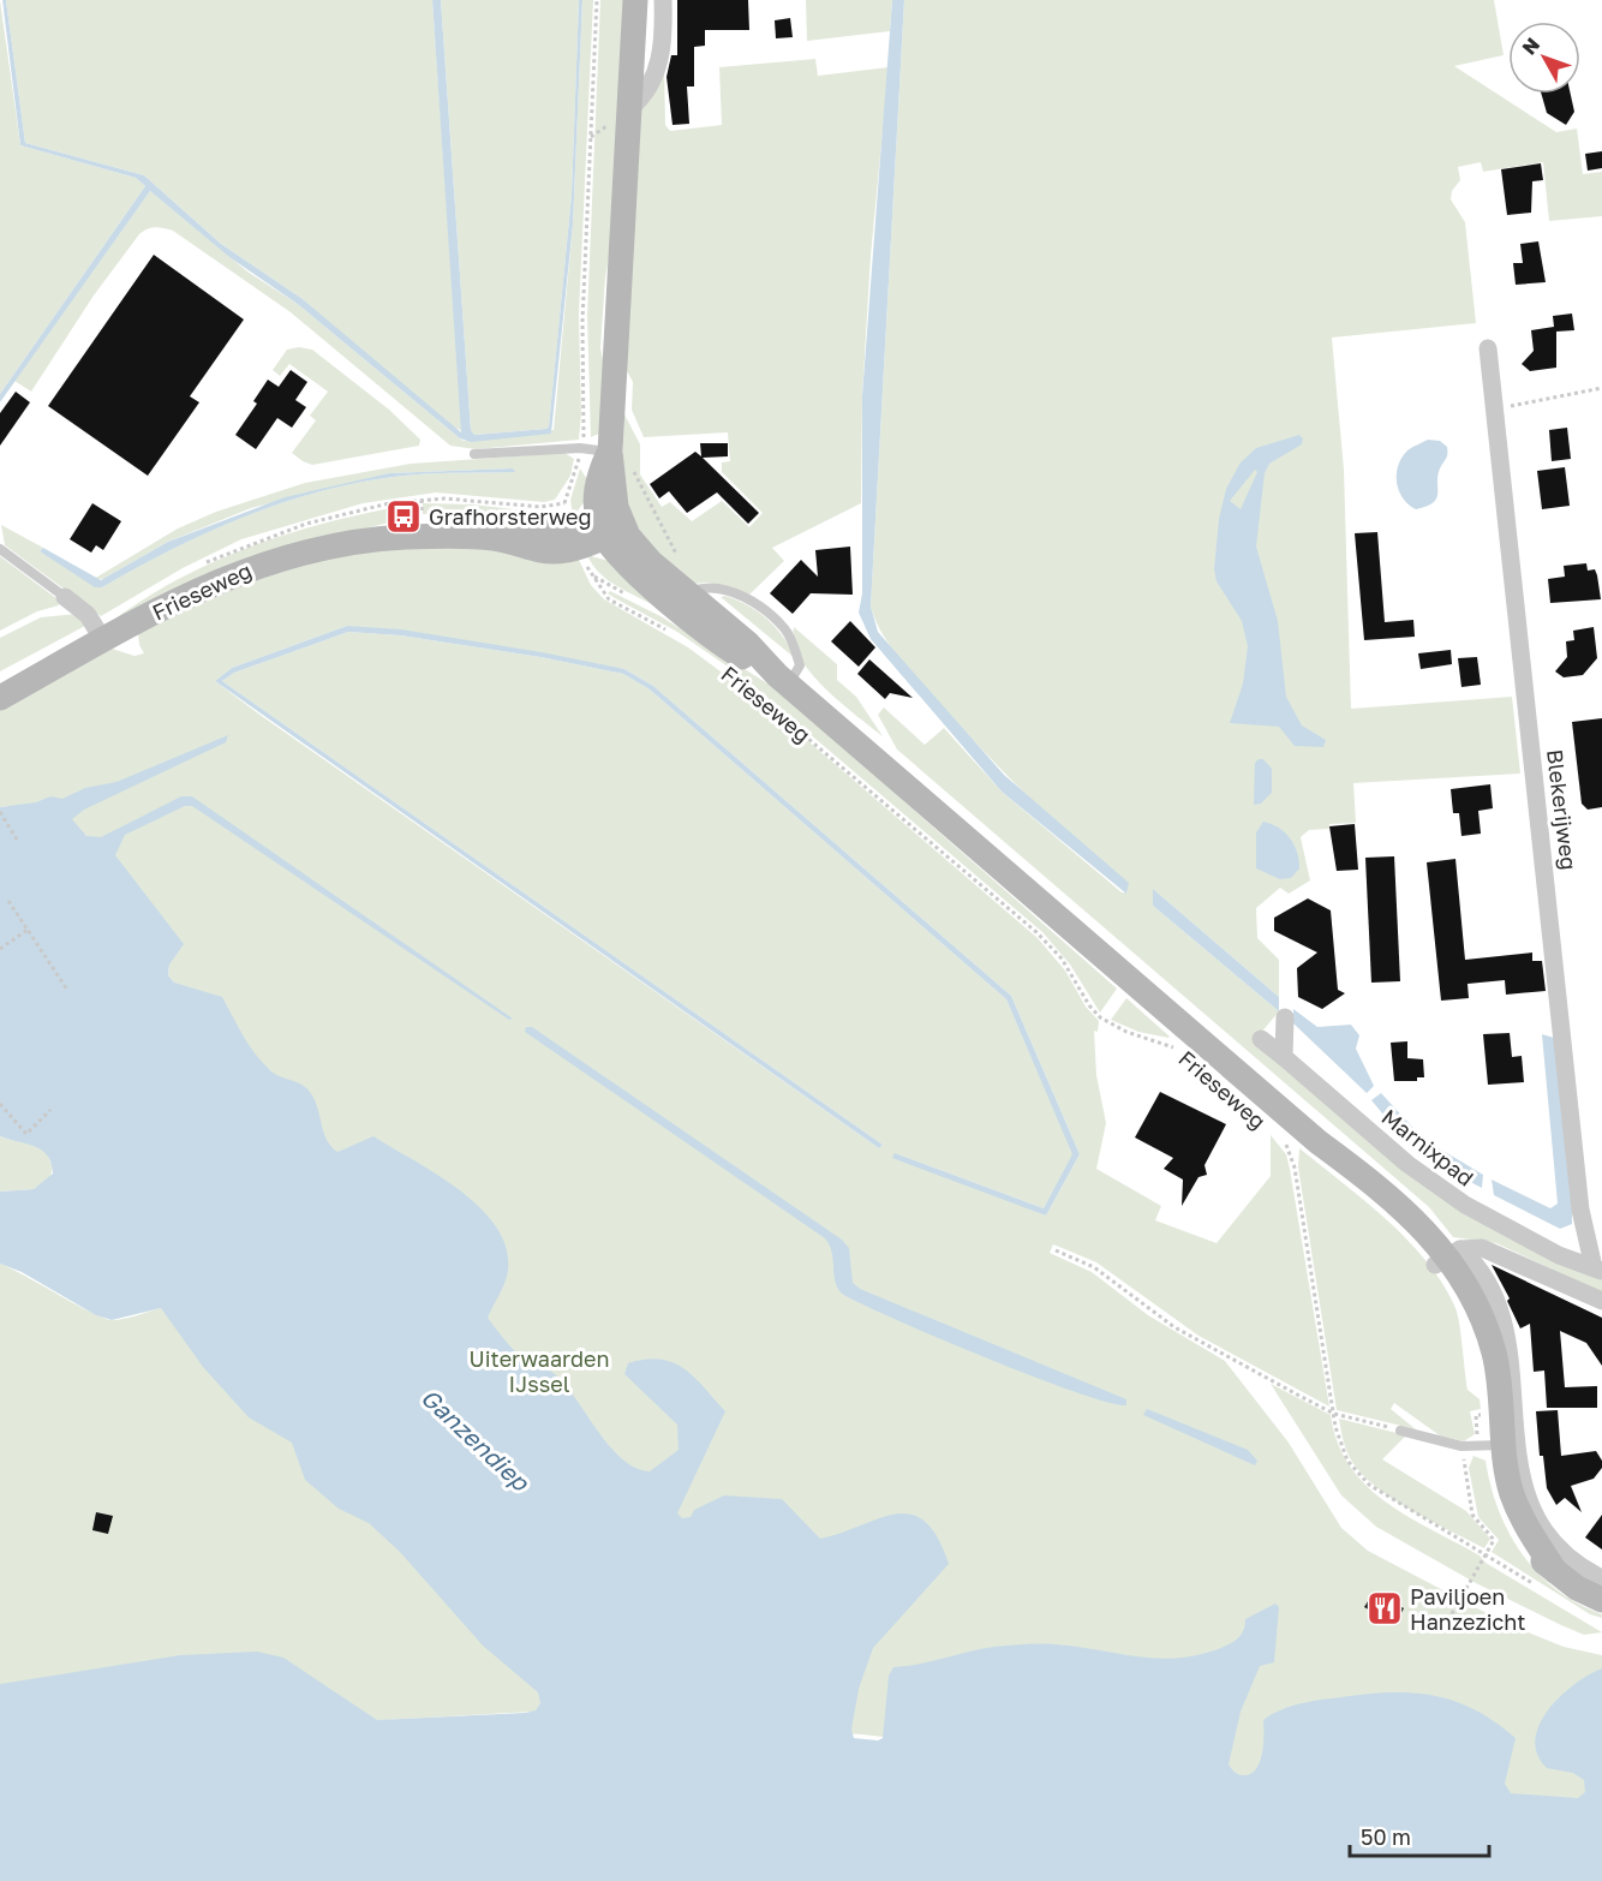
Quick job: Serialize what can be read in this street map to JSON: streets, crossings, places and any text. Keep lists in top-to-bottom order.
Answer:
{
  "streets": {
    "main road": ["Frieseweg"],
    "street": ["Blekerijweg", "Marnixpad"]
  },
  "crossings": [
    ["Blekerijweg", "Marnixpad"]
  ],
  "water": ["Ganzendiep"],
  "parks": ["Uiterwaarden IJssel"],
  "places": {
    "bus stop": ["Grafhorsterweg"],
    "restaurant": ["Paviljoen Hanzezicht"]
  },
  "scale_bar": "50 m",
  "north": "top left"
}
